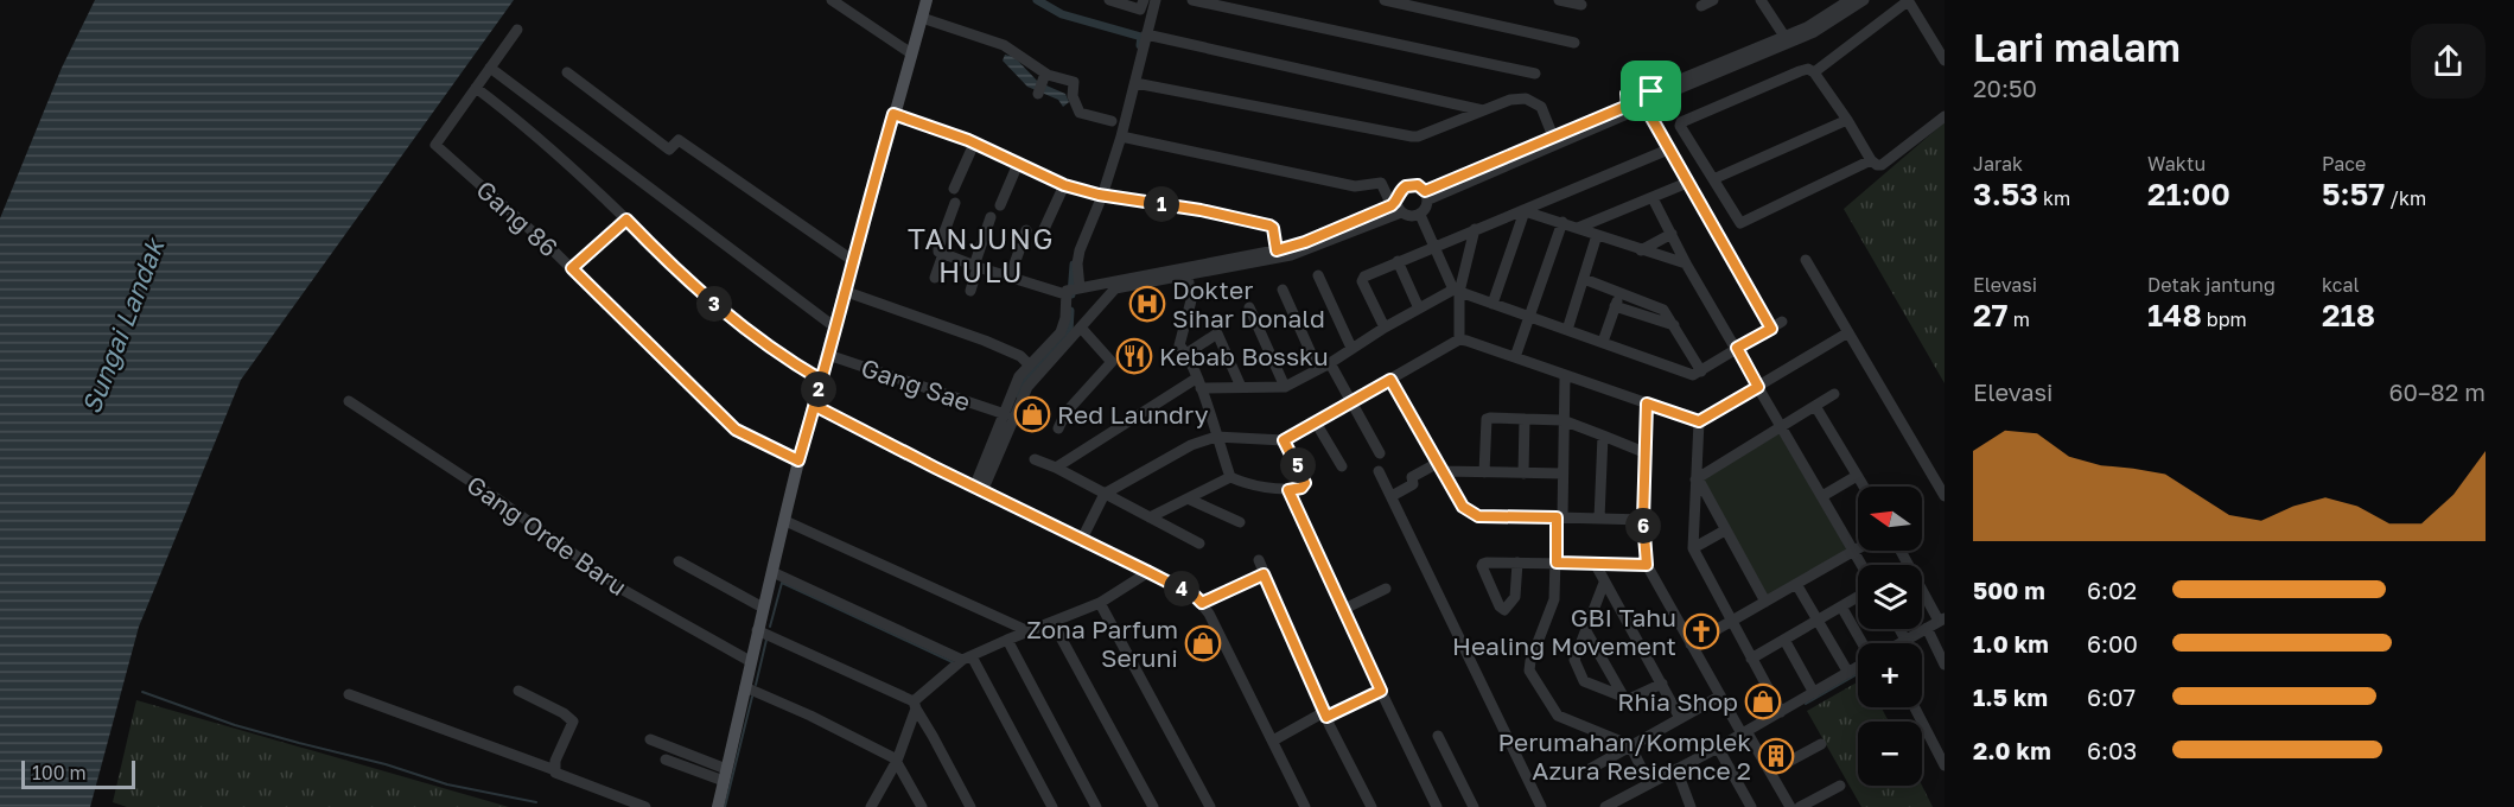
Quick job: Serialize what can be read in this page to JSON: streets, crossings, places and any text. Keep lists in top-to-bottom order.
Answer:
{
  "streets": {
    "street": ["Gang 86", "Gang Sae", "Gang Orde Baru"]
  },
  "districts": ["TANJUNG HULU"],
  "water": ["Sungai Landak"],
  "places": {
    "hospital": ["Dokter Sihar Donald"],
    "restaurant": ["Kebab Bossku"],
    "shop": ["Red Laundry", "Zona Parfum Seruni", "Rhia Shop"],
    "church": ["GBI Tahu Healing Movement"],
    "building": ["Perumahan/Komplek Azura Residence 2"]
  },
  "scale_bar": "100 m",
  "north": "left",
  "page": {
    "heading": ["Lari malam", "20:50"],
    "stats": [
      ["Jarak", "3.53 km"],
      ["Waktu", "21:00"],
      ["Pace", "5:57 /km"],
      ["Elevasi", "27 m"],
      ["Detak jantung", "148 bpm"],
      ["kcal", "218"]
    ],
    "pins": [
      "1",
      "3",
      "2",
      "5",
      "6",
      "4"
    ],
    "chart": ["Elevasi", "60–82 m"],
    "map_buttons": ["+", "−"],
    "list": [
      {
        "name": "500 m",
        "note": "6:02"
      },
      {
        "name": "1.0 km",
        "note": "6:00"
      },
      {
        "name": "1.5 km",
        "note": "6:07"
      },
      {
        "name": "2.0 km",
        "note": "6:03"
      }
    ],
    "scale": "100 m"
  }
}
